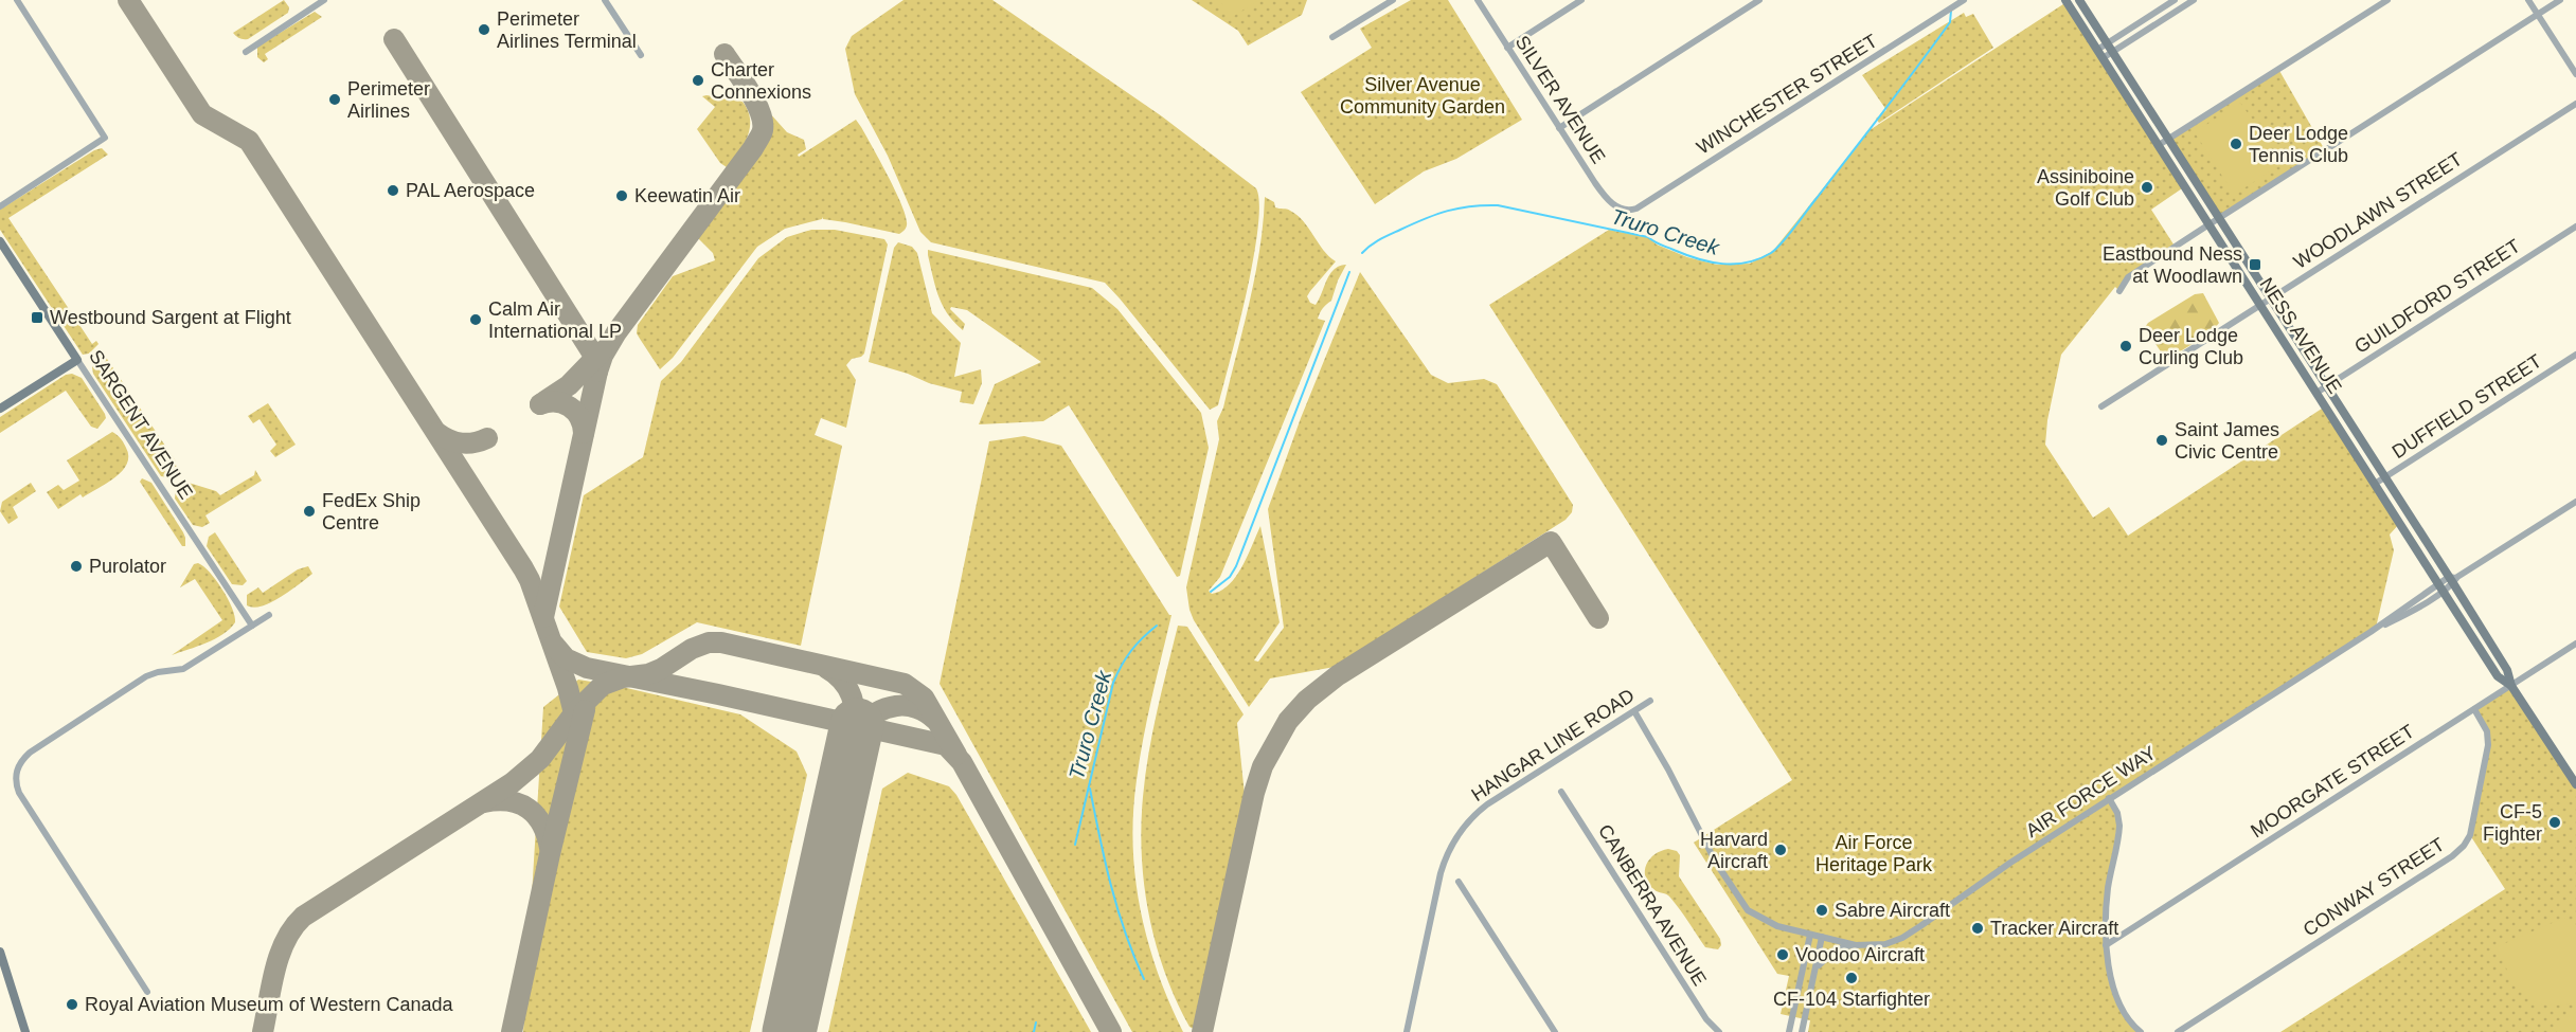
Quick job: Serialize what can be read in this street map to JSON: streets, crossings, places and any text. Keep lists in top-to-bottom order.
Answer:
{
  "streets": {
    "main road": ["NESS AVENUE", "SARGENT AVENUE"],
    "street": [
      "WINCHESTER STREET",
      "SILVER AVENUE",
      "WOODLAWN STREET",
      "GUILDFORD STREET",
      "DUFFIELD STREET",
      "HANGAR LINE ROAD",
      "MOORGATE STREET",
      "AIR FORCE WAY",
      "CONWAY STREET",
      "CANBERRA AVENUE"
    ]
  },
  "crossings": [
    ["WINCHESTER STREET", "SILVER AVENUE"],
    ["WOODLAWN STREET", "NESS AVENUE"],
    ["GUILDFORD STREET", "NESS AVENUE"],
    ["NESS AVENUE", "DUFFIELD STREET"],
    ["NESS AVENUE", "MOORGATE STREET"],
    ["NESS AVENUE", "AIR FORCE WAY"],
    ["HANGAR LINE ROAD", "AIR FORCE WAY"],
    ["MOORGATE STREET", "CONWAY STREET"]
  ],
  "water": ["Truro Creek"],
  "parks": ["Silver Avenue Community Garden", "Air Force Heritage Park"],
  "places": {
    "other": [
      "Perimeter Airlines Terminal",
      "Charter Connexions",
      "Perimeter Airlines",
      "Deer Lodge Tennis Club",
      "Assiniboine Golf Club",
      "PAL Aerospace",
      "Keewatin Air",
      "Calm Air International LP",
      "Deer Lodge Curling Club",
      "Saint James Civic Centre",
      "FedEx Ship Centre",
      "Purolator",
      "CF-5 Fighter",
      "Harvard Aircraft",
      "Sabre Aircraft",
      "Tracker Aircraft",
      "Voodoo Aircraft",
      "CF-104 Starfighter",
      "Royal Aviation Museum of Western Canada"
    ],
    "transit": ["Eastbound Ness at Woodlawn", "Westbound Sargent at Flight"]
  }
}
